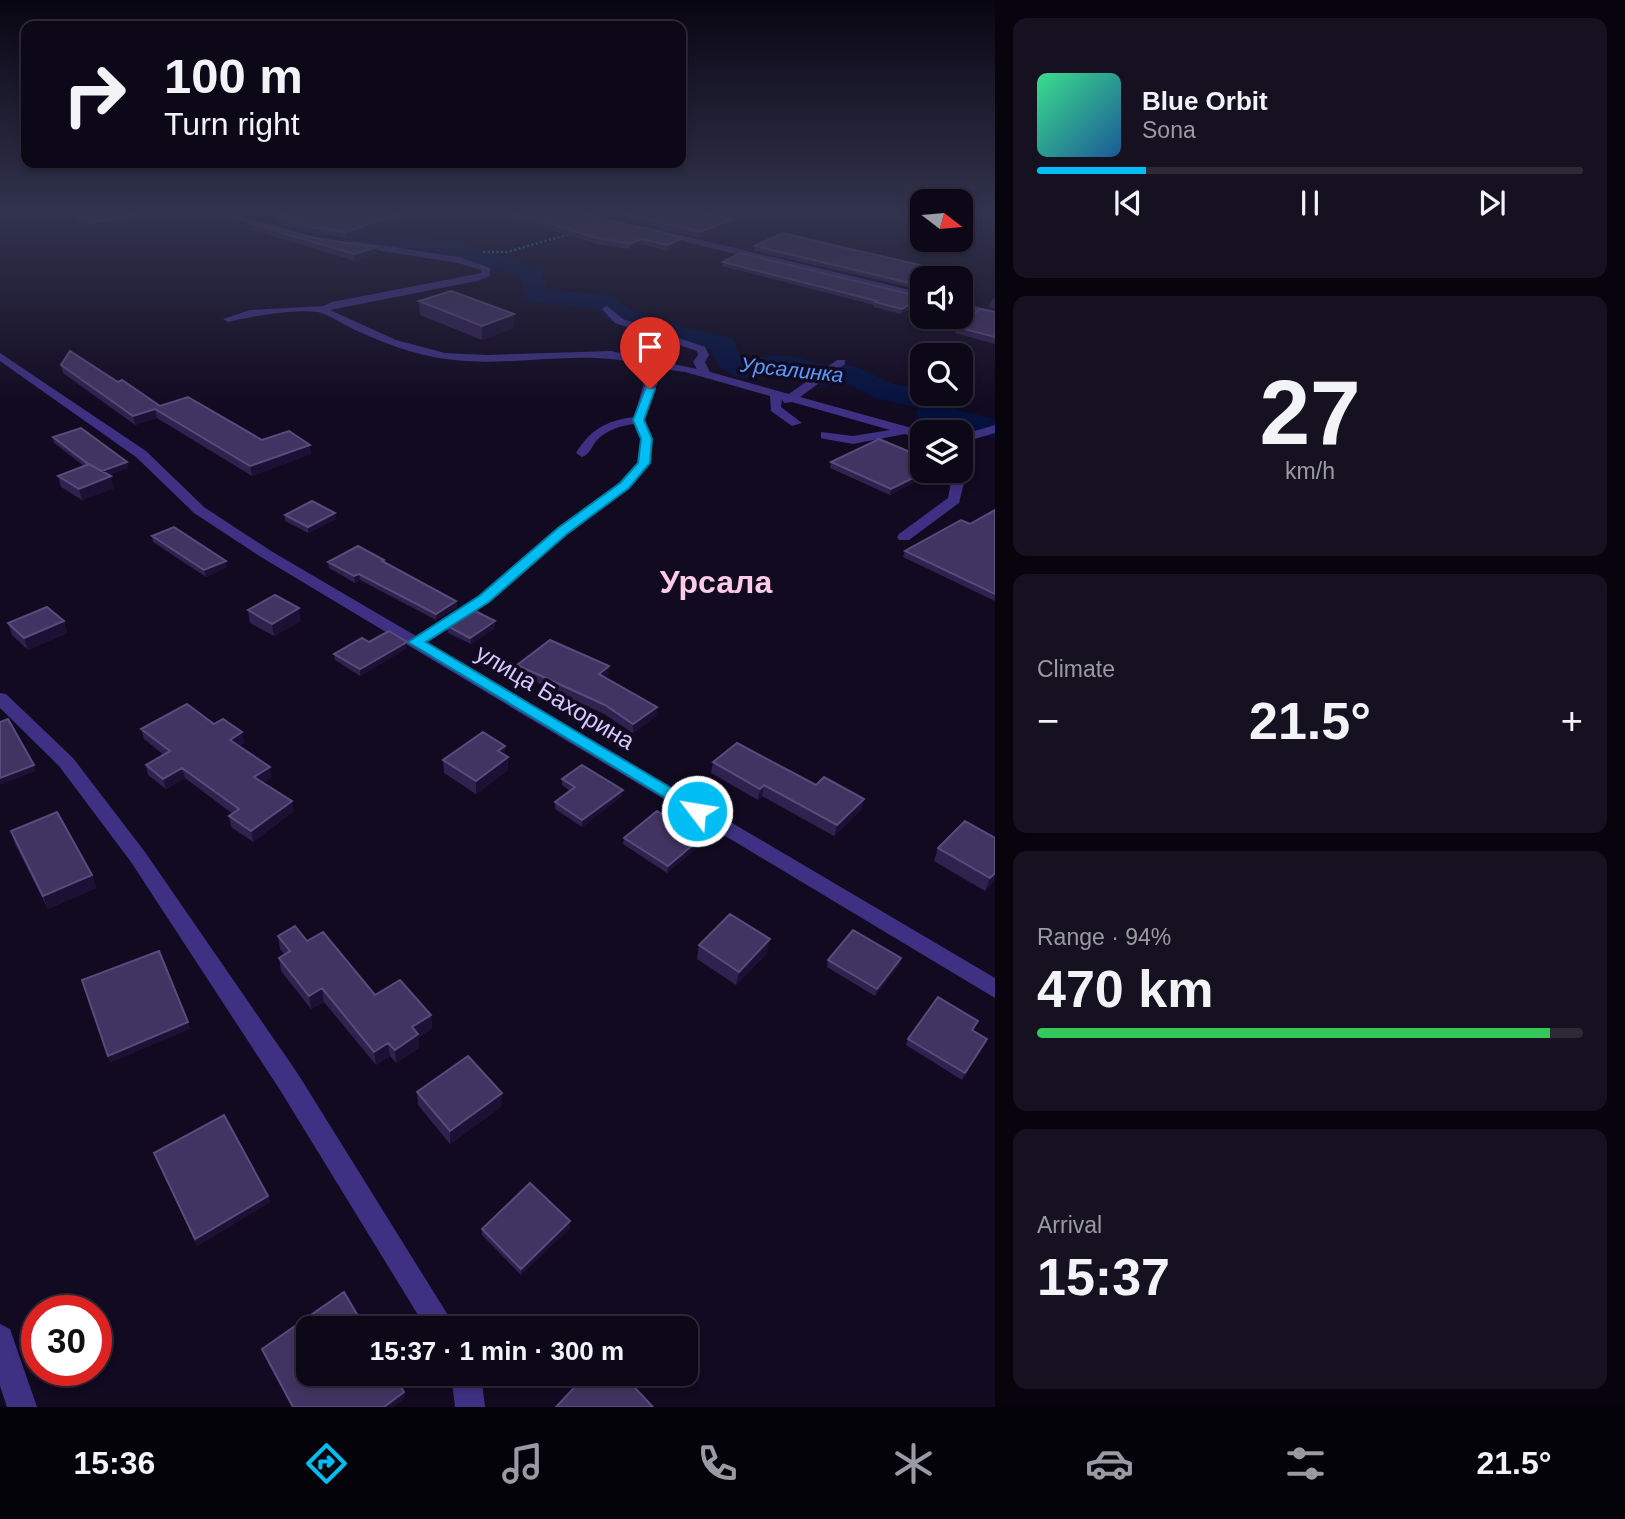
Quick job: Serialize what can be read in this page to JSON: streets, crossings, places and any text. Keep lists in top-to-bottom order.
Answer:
{
  "streets": {
    "street": ["улица Бахорина"]
  },
  "districts": ["Урсала"],
  "water": ["Урсалинка"],
  "north": "right",
  "page": {
    "turn": ["100 m", "Turn right"],
    "song": ["Blue Orbit", "Sona"],
    "tile": [
      ["27", "km/h"],
      "Climate",
      ["Range · 94%", "470 km"],
      ["Arrival", "15:37"]
    ],
    "heat": ["−", "21.5°", "+"],
    "limit": "30",
    "trip": "15:37 · 1 min · 300 m",
    "tabs": ["15:36", "21.5°"]
  }
}
